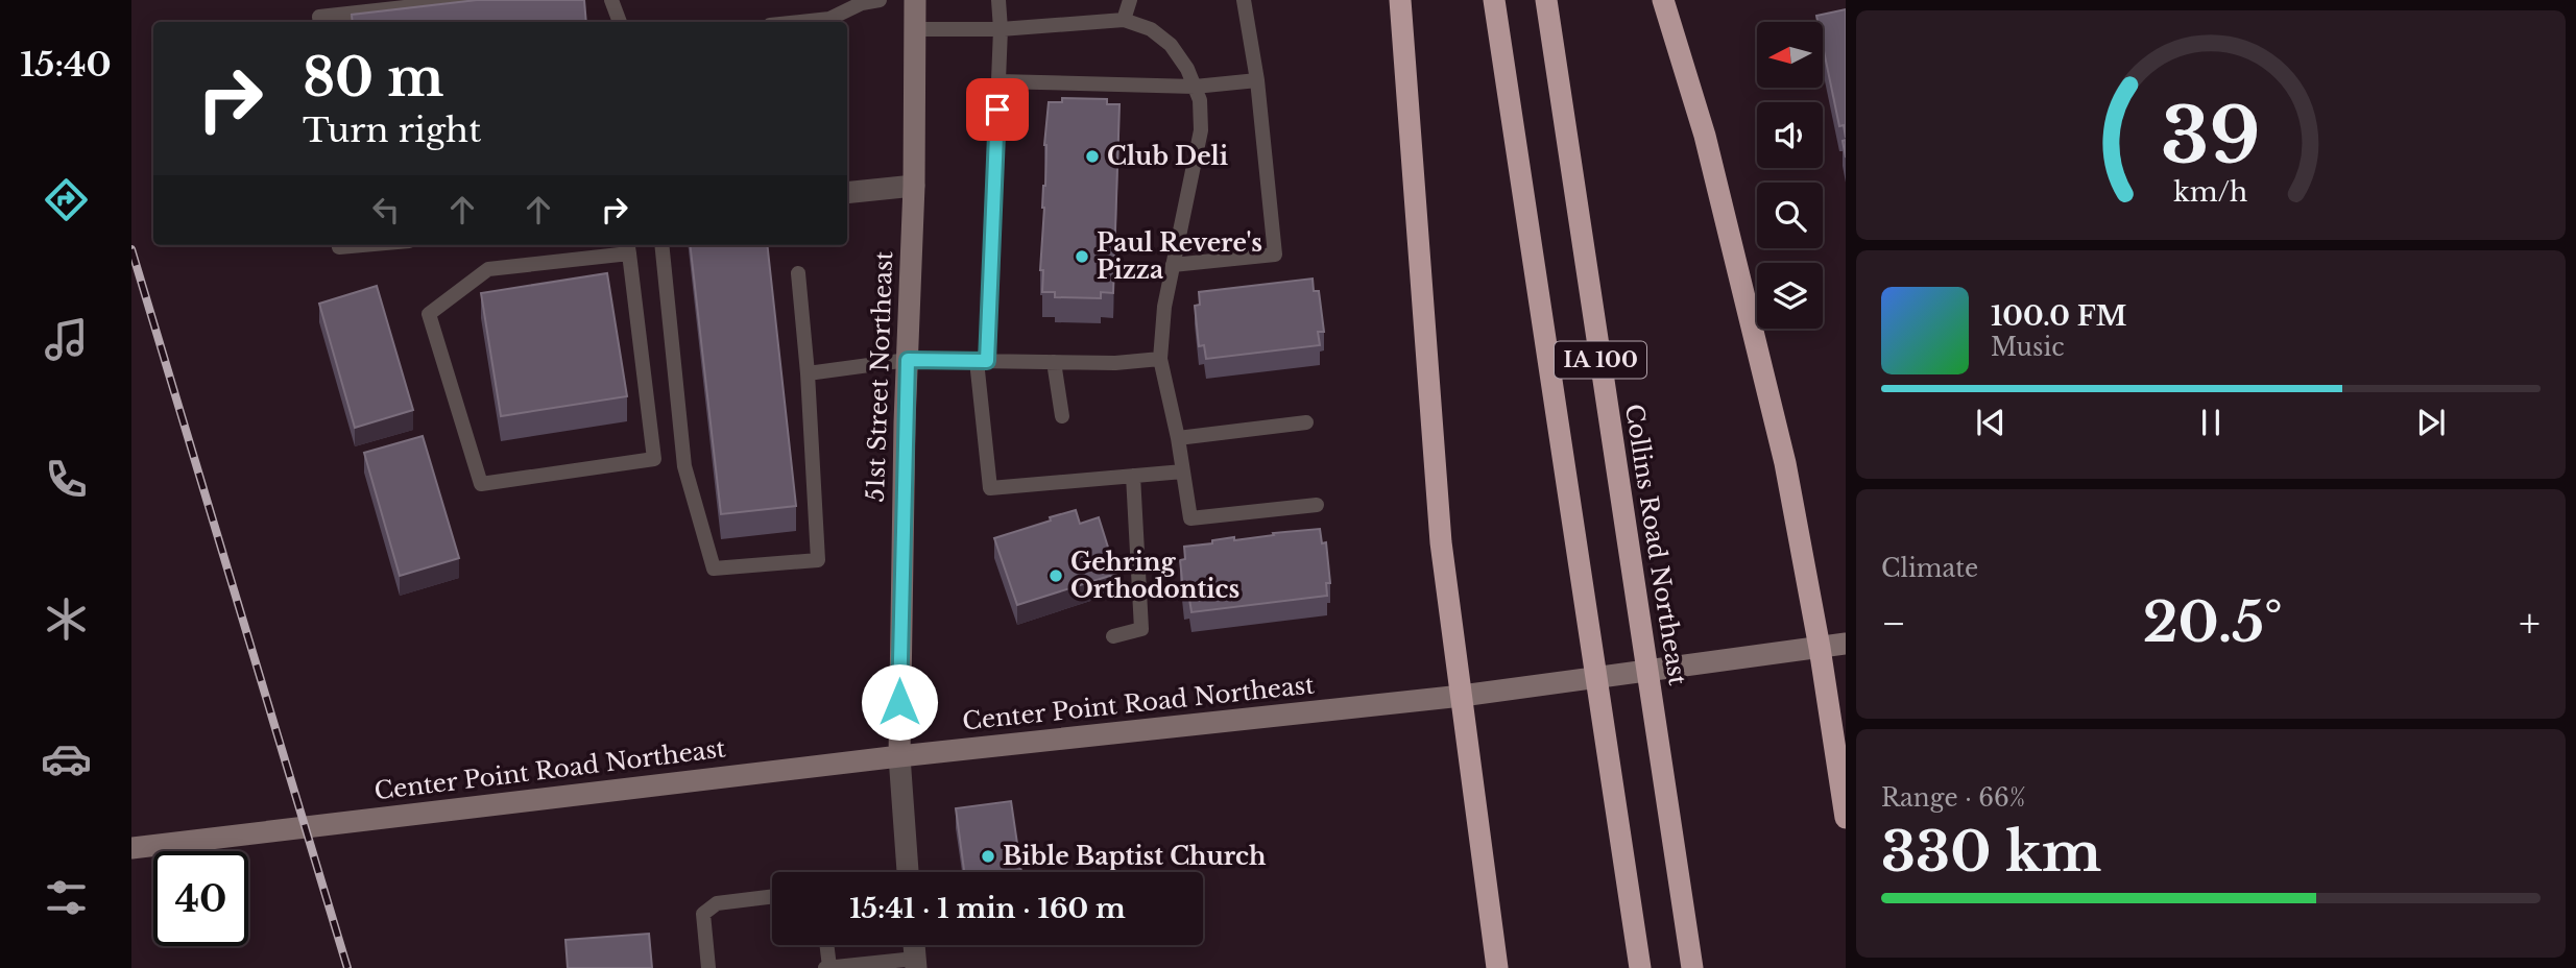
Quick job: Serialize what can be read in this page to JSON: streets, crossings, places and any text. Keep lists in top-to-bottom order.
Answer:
{
  "streets": {
    "highway": ["IA 100", "Collins Road Northeast"],
    "main road": ["51st Street Northeast", "Center Point Road Northeast"]
  },
  "crossings": [
    ["51st Street Northeast", "Center Point Road Northeast"]
  ],
  "places": [
    "Club Deli",
    "Paul Revere's Pizza",
    "Gehring Orthodontics",
    "Bible Baptist Church"
  ],
  "north": "left",
  "page": {
    "tabs": "15:40",
    "turn": ["80 m", "Turn right"],
    "song": ["100.0 FM", "Music"],
    "tile": [
      "Climate",
      ["Range · 66%", "330 km"]
    ],
    "heat": ["−", "20.5°", "+"],
    "limit": "40",
    "trip": "15:41 · 1 min · 160 m",
    "gauge": ["39", "km/h"]
  }
}
